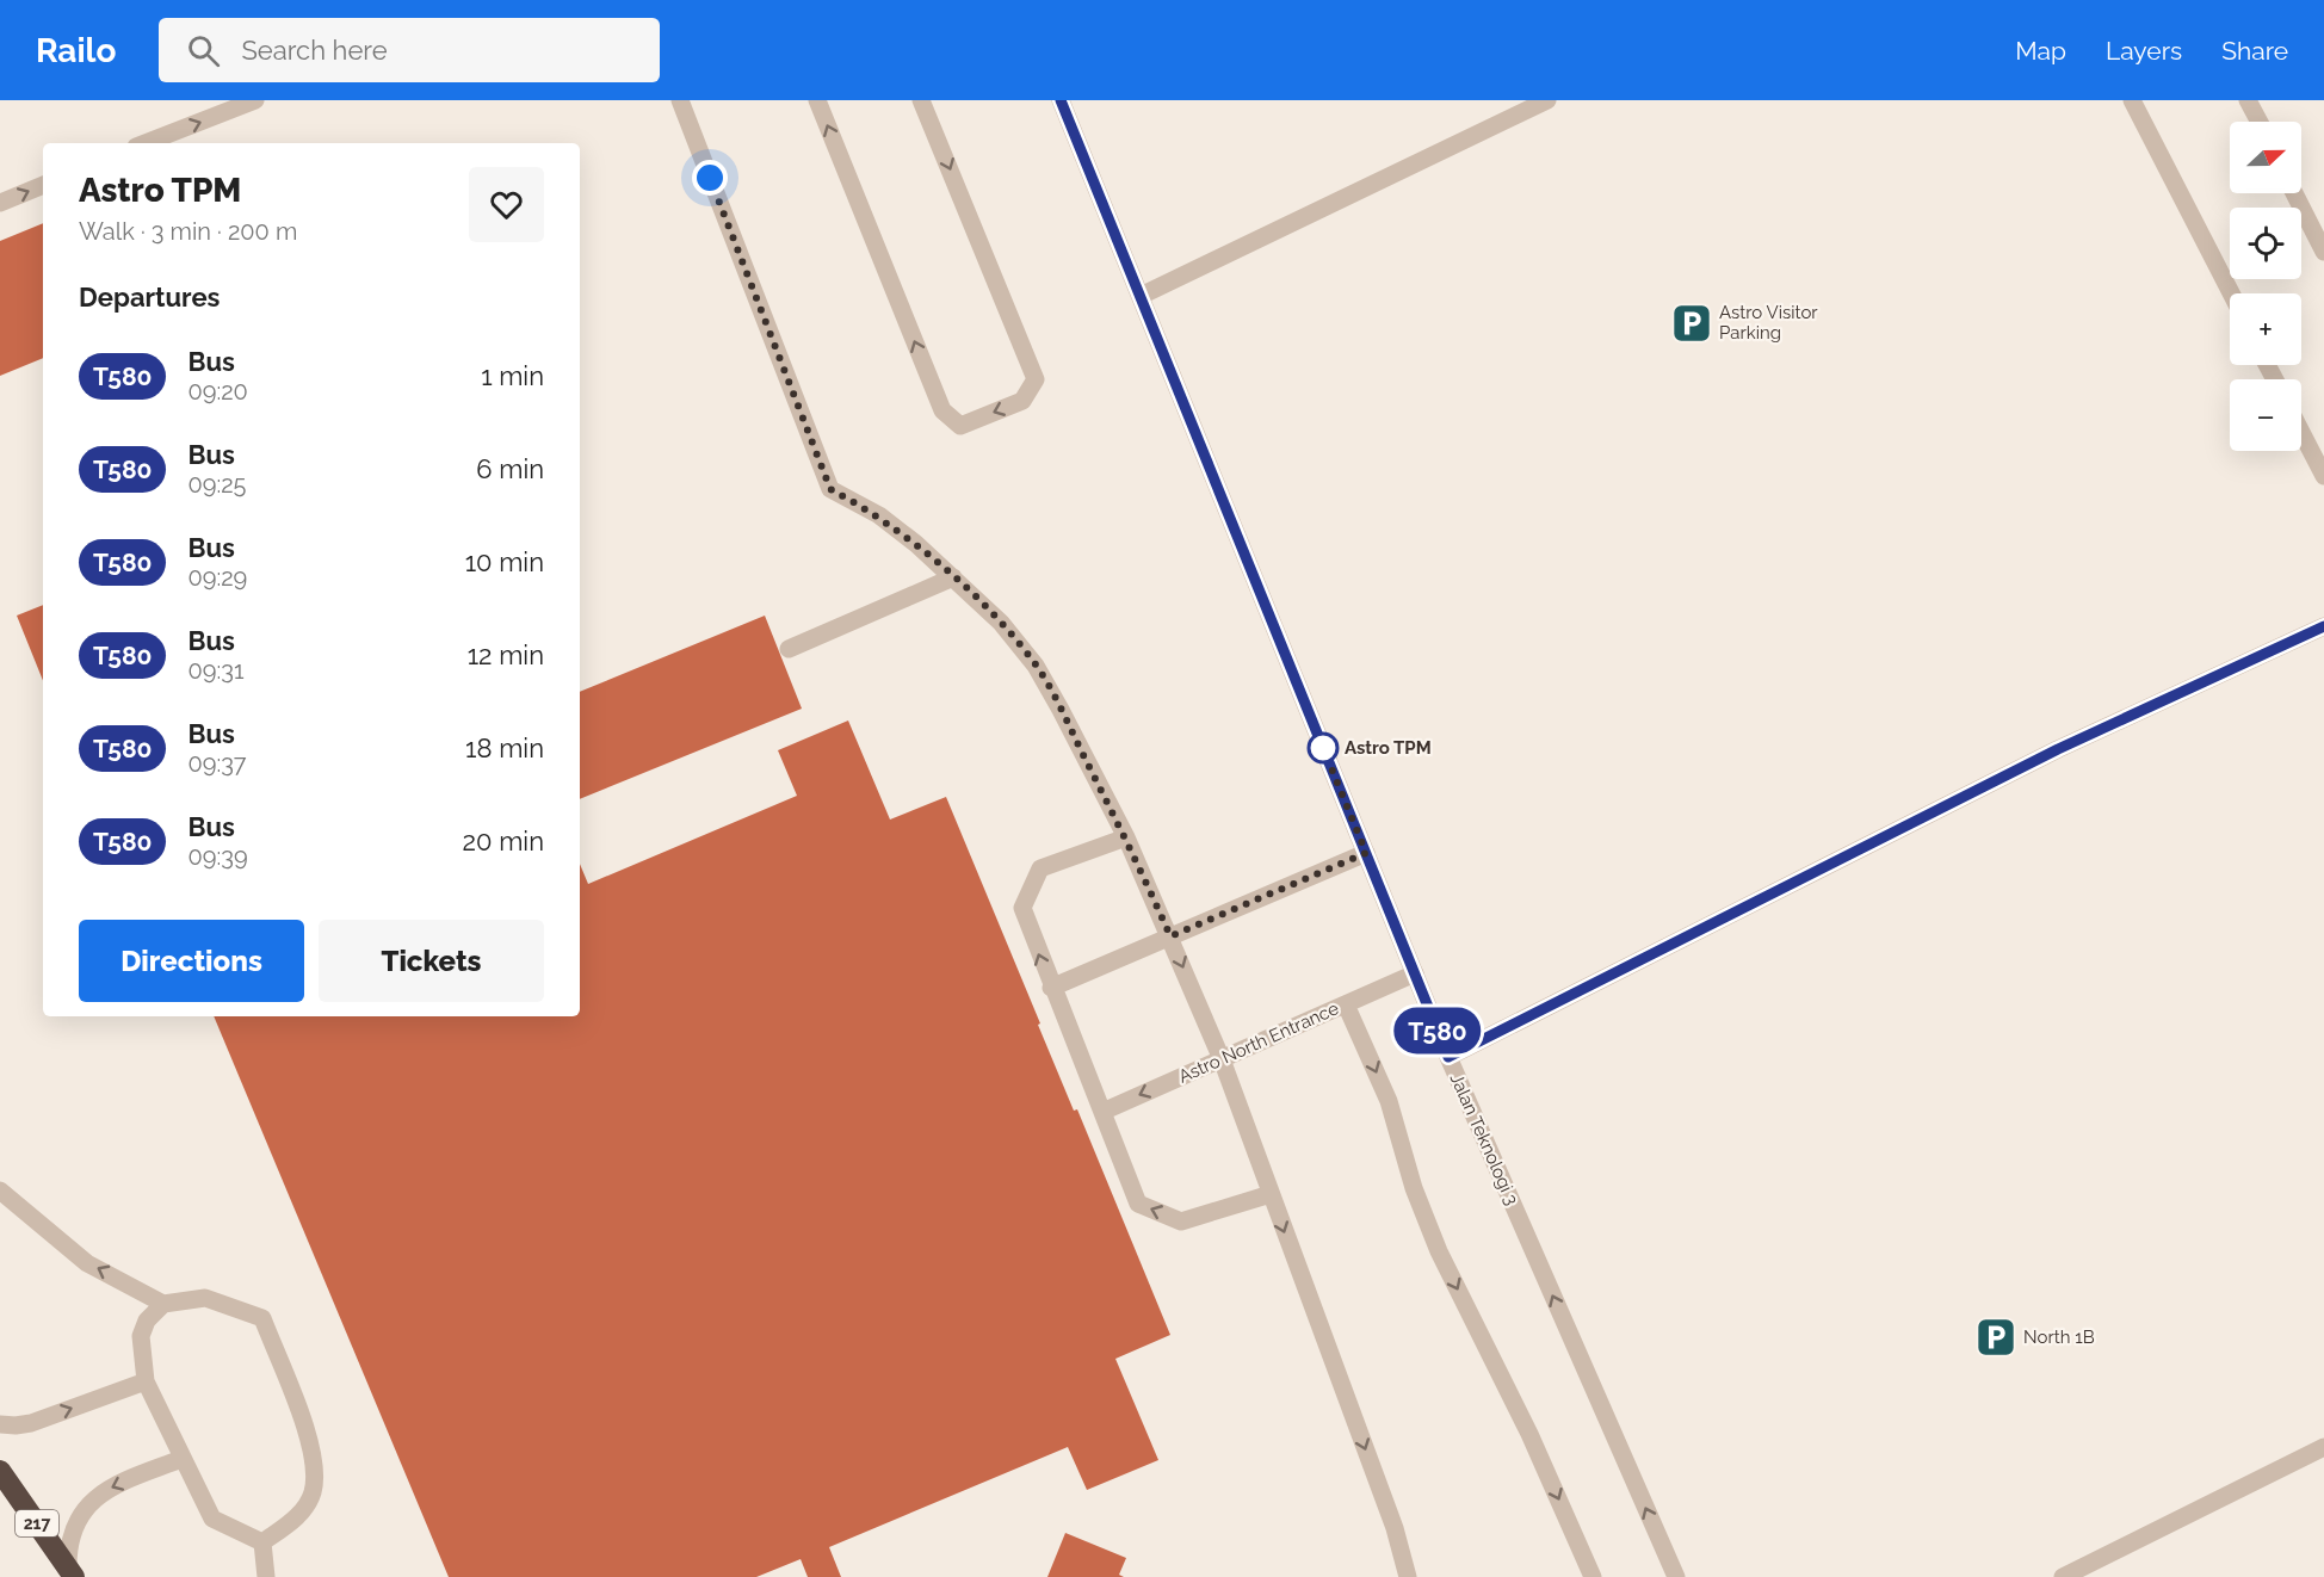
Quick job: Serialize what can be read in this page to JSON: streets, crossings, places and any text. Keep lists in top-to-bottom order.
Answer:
{
  "streets": {
    "highway": ["217"],
    "street": ["Astro North Entrance", "Jalan Teknologi 3"]
  },
  "crossings": [
    ["Astro North Entrance", "Jalan Teknologi 3"]
  ],
  "places": {
    "parking": ["Astro Visitor Parking", "North 1B"],
    "other": ["Astro TPM"]
  },
  "lines": ["bus line T580"],
  "north": "right",
  "page": {
    "header": "Railo",
    "search": "Search here",
    "nav": ["Map", "Layers", "Share"],
    "on_map": "T580",
    "map_buttons": ["+", "−"],
    "heading": [
      ["Astro TPM", "Walk · 3 min · 200 m"],
      "Departures"
    ],
    "list": [
      {
        "mark": "T580",
        "name": "Bus",
        "note": "09:20",
        "value": "1 min"
      },
      {
        "mark": "T580",
        "name": "Bus",
        "note": "09:25",
        "value": "6 min"
      },
      {
        "mark": "T580",
        "name": "Bus",
        "note": "09:29",
        "value": "10 min"
      },
      {
        "mark": "T580",
        "name": "Bus",
        "note": "09:31",
        "value": "12 min"
      },
      {
        "mark": "T580",
        "name": "Bus",
        "note": "09:37",
        "value": "18 min"
      },
      {
        "mark": "T580",
        "name": "Bus",
        "note": "09:39",
        "value": "20 min"
      }
    ],
    "buttons": ["Directions", "Tickets"]
  }
}
